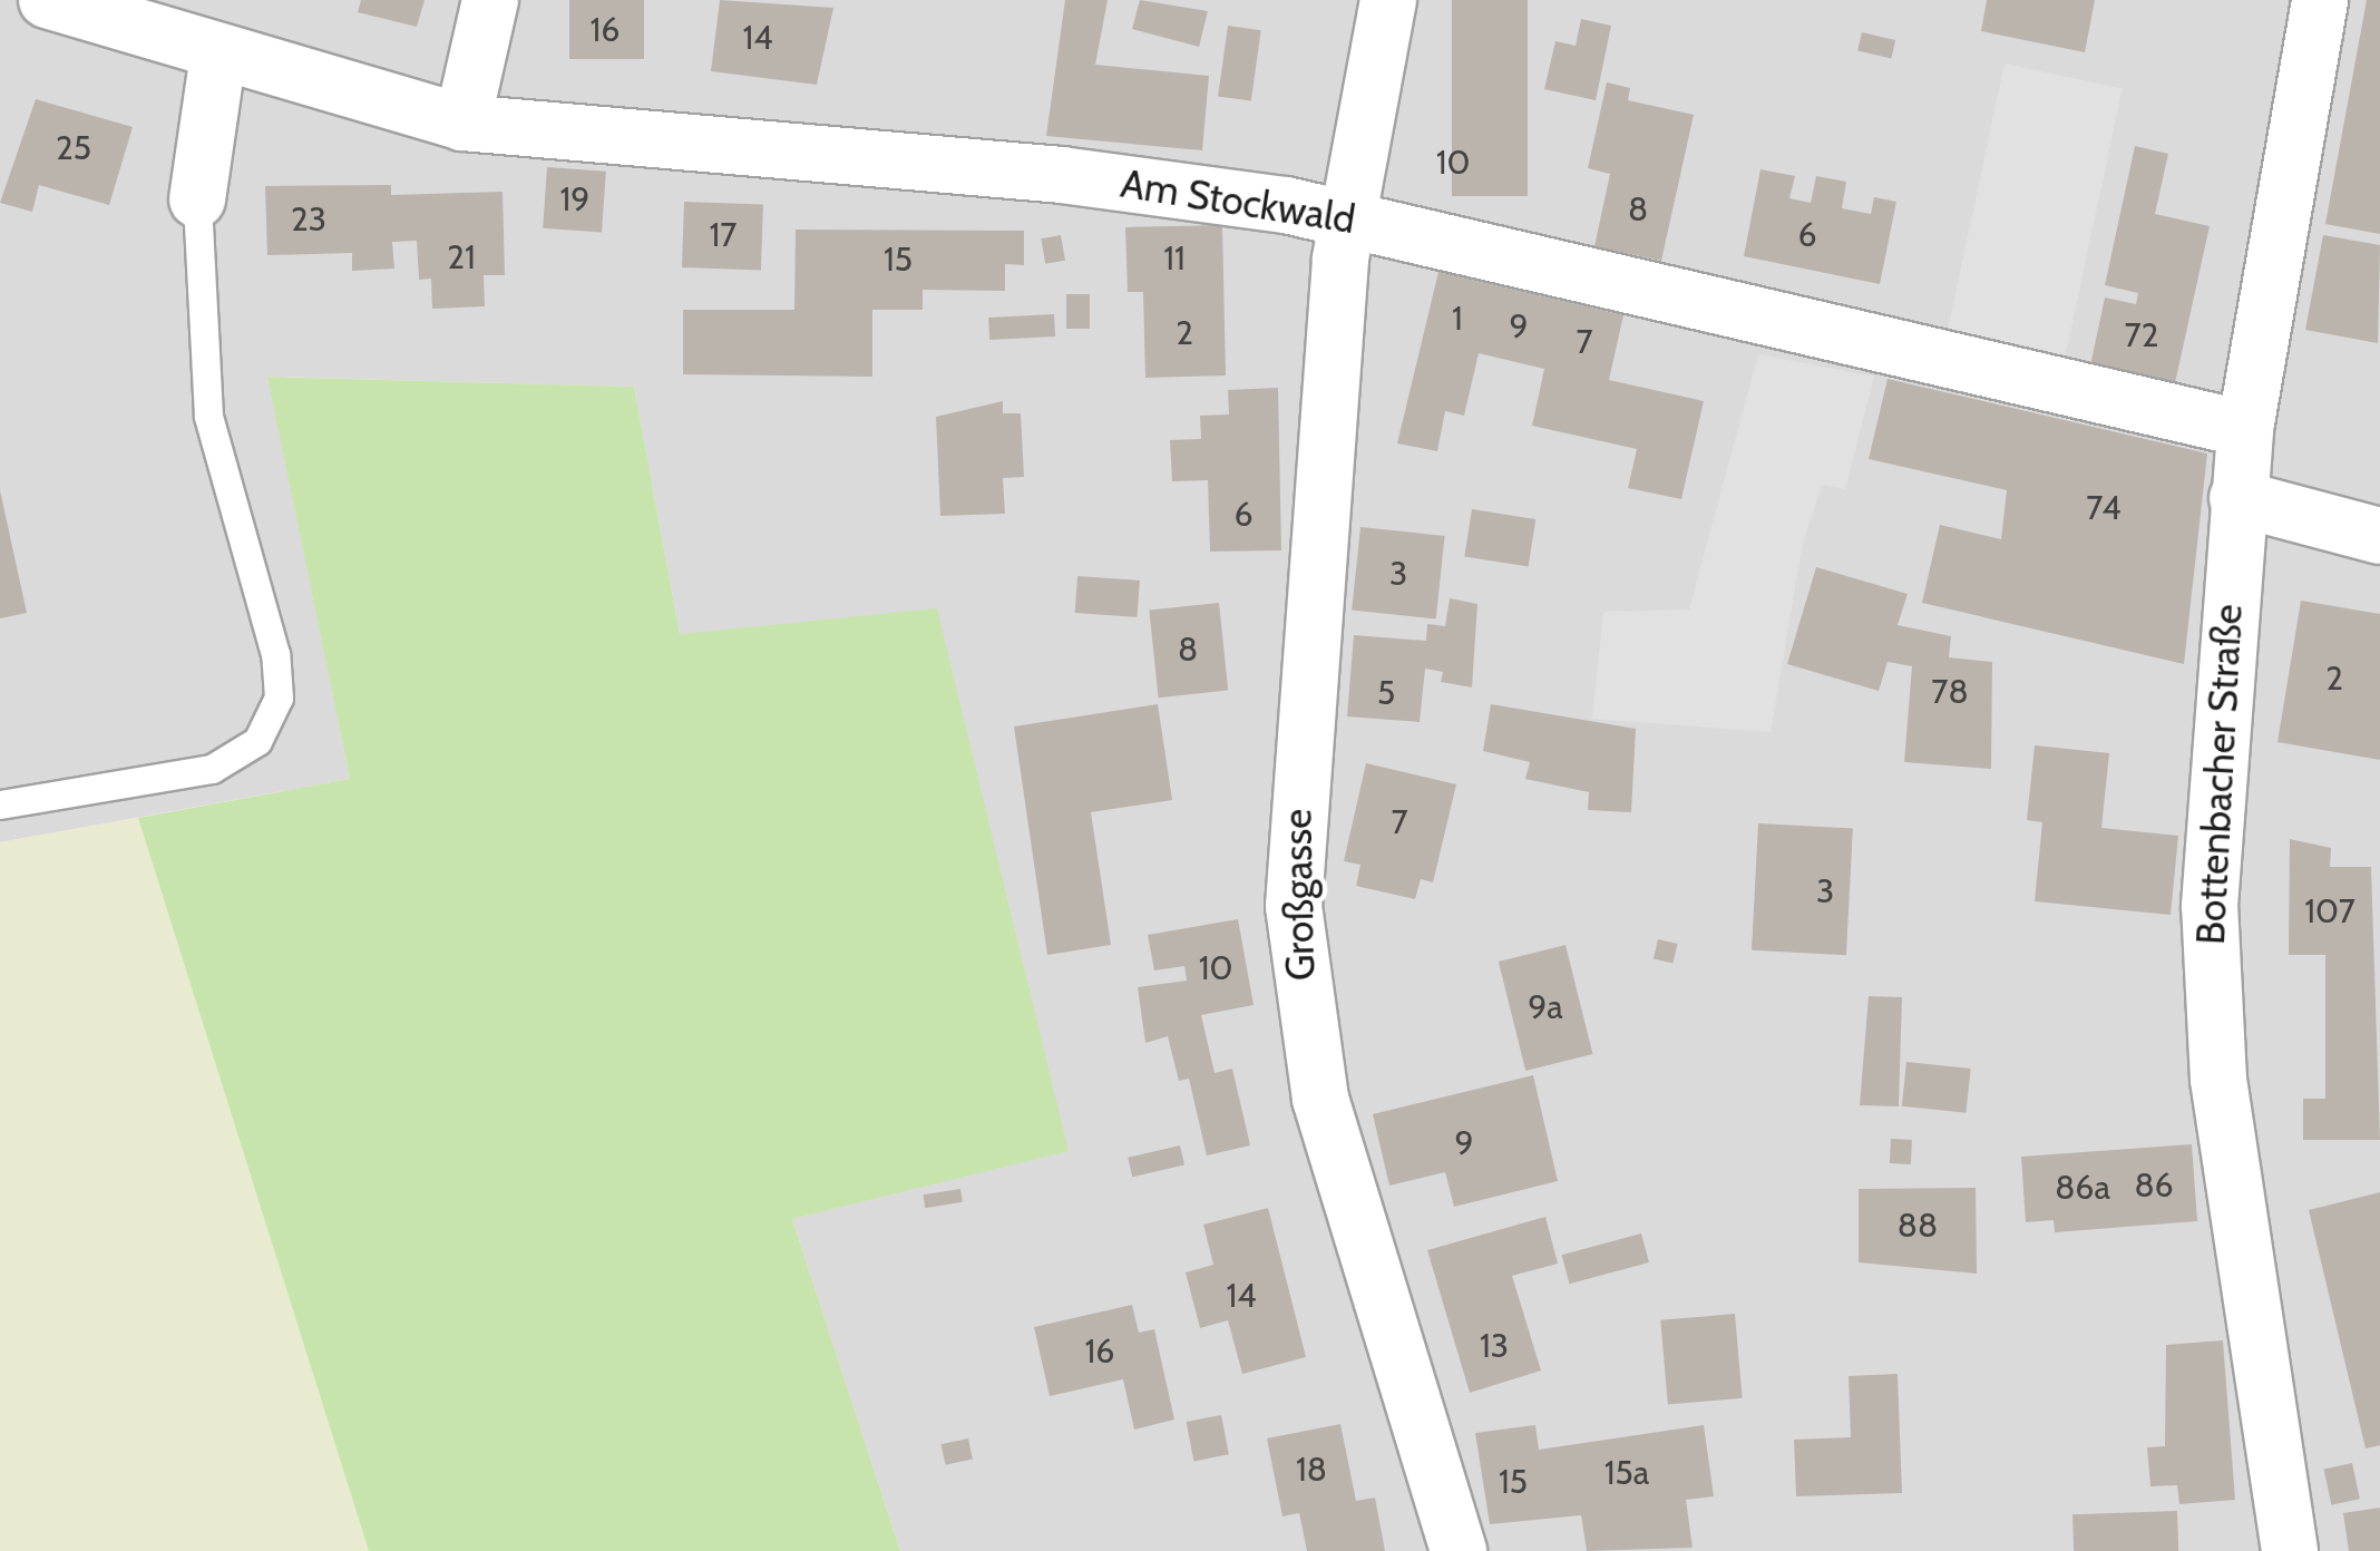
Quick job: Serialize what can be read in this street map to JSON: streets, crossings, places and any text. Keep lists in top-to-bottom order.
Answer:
{
  "streets": {
    "street": ["Am Stockwald", "Bottenbacher Straße", "Großgasse"]
  },
  "crossings": [
    ["Am Stockwald", "Bottenbacher Straße"],
    ["Am Stockwald", "Großgasse"]
  ],
  "house_numbers": [
    "16",
    "14",
    "25",
    "10",
    "19",
    "8",
    "23",
    "17",
    "6",
    "21",
    "11",
    "15",
    "1",
    "9",
    "2",
    "72",
    "7",
    "74",
    "6",
    "3",
    "8",
    "2",
    "78",
    "5",
    "7",
    "3",
    "107",
    "10",
    "9a",
    "9",
    "86",
    "86a",
    "88",
    "14",
    "13",
    "16",
    "18",
    "15a",
    "15"
  ]
}
